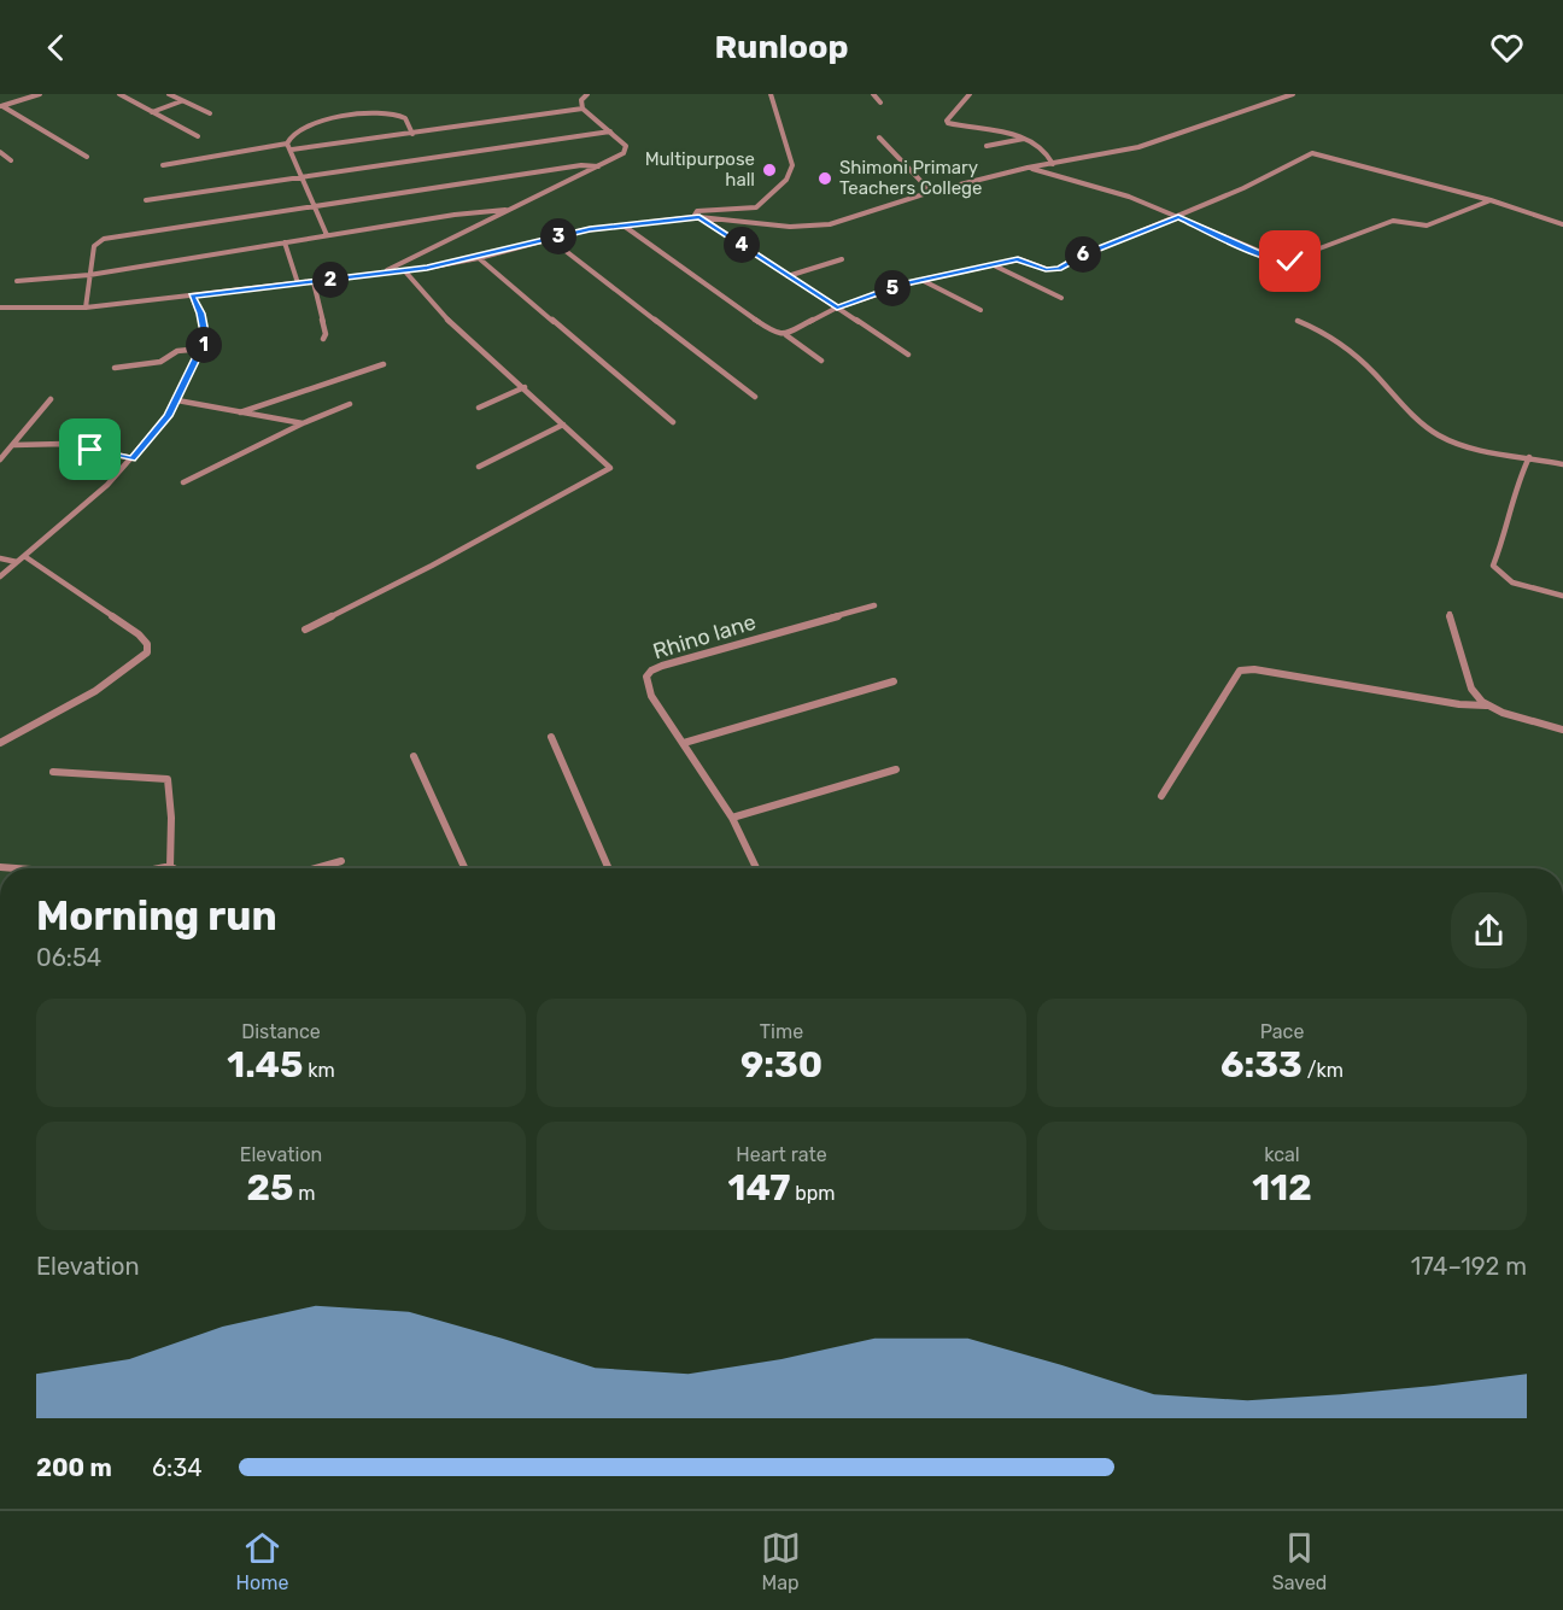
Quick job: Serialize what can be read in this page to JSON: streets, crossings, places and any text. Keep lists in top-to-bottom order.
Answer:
{
  "streets": {
    "street": ["Rhino lane"]
  },
  "places": ["Multipurpose hall", "Shimoni Primary Teachers College"],
  "page": {
    "header": "Runloop",
    "pins": [
      "3",
      "4",
      "6",
      "2",
      "5",
      "1"
    ],
    "heading": ["Morning run", "06:54"],
    "stats": [
      ["Distance", "1.45 km"],
      ["Time", "9:30"],
      ["Pace", "6:33 /km"],
      ["Elevation", "25 m"],
      ["Heart rate", "147 bpm"],
      ["kcal", "112"]
    ],
    "chart": ["Elevation", "174–192 m"],
    "list": [
      {
        "name": "200 m",
        "note": "6:34"
      }
    ],
    "tabs": ["Home", "Map", "Saved"]
  }
}
